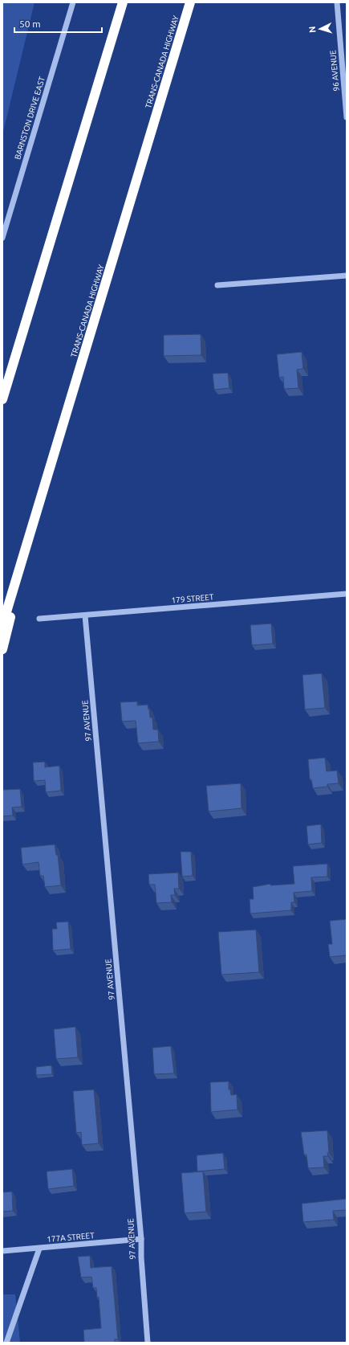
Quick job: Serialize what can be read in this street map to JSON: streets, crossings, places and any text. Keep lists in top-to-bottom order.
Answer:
{
  "streets": {
    "highway": ["TRANS-CANADA HIGHWAY"],
    "street": [
      "96 AVENUE",
      "BARNSTON DRIVE EAST",
      "179 STREET",
      "97 AVENUE",
      "177A STREET"
    ]
  },
  "crossings": [
    ["179 STREET", "97 AVENUE"],
    ["97 AVENUE", "177A STREET"]
  ],
  "scale_bar": "50 m",
  "north": "left"
}
